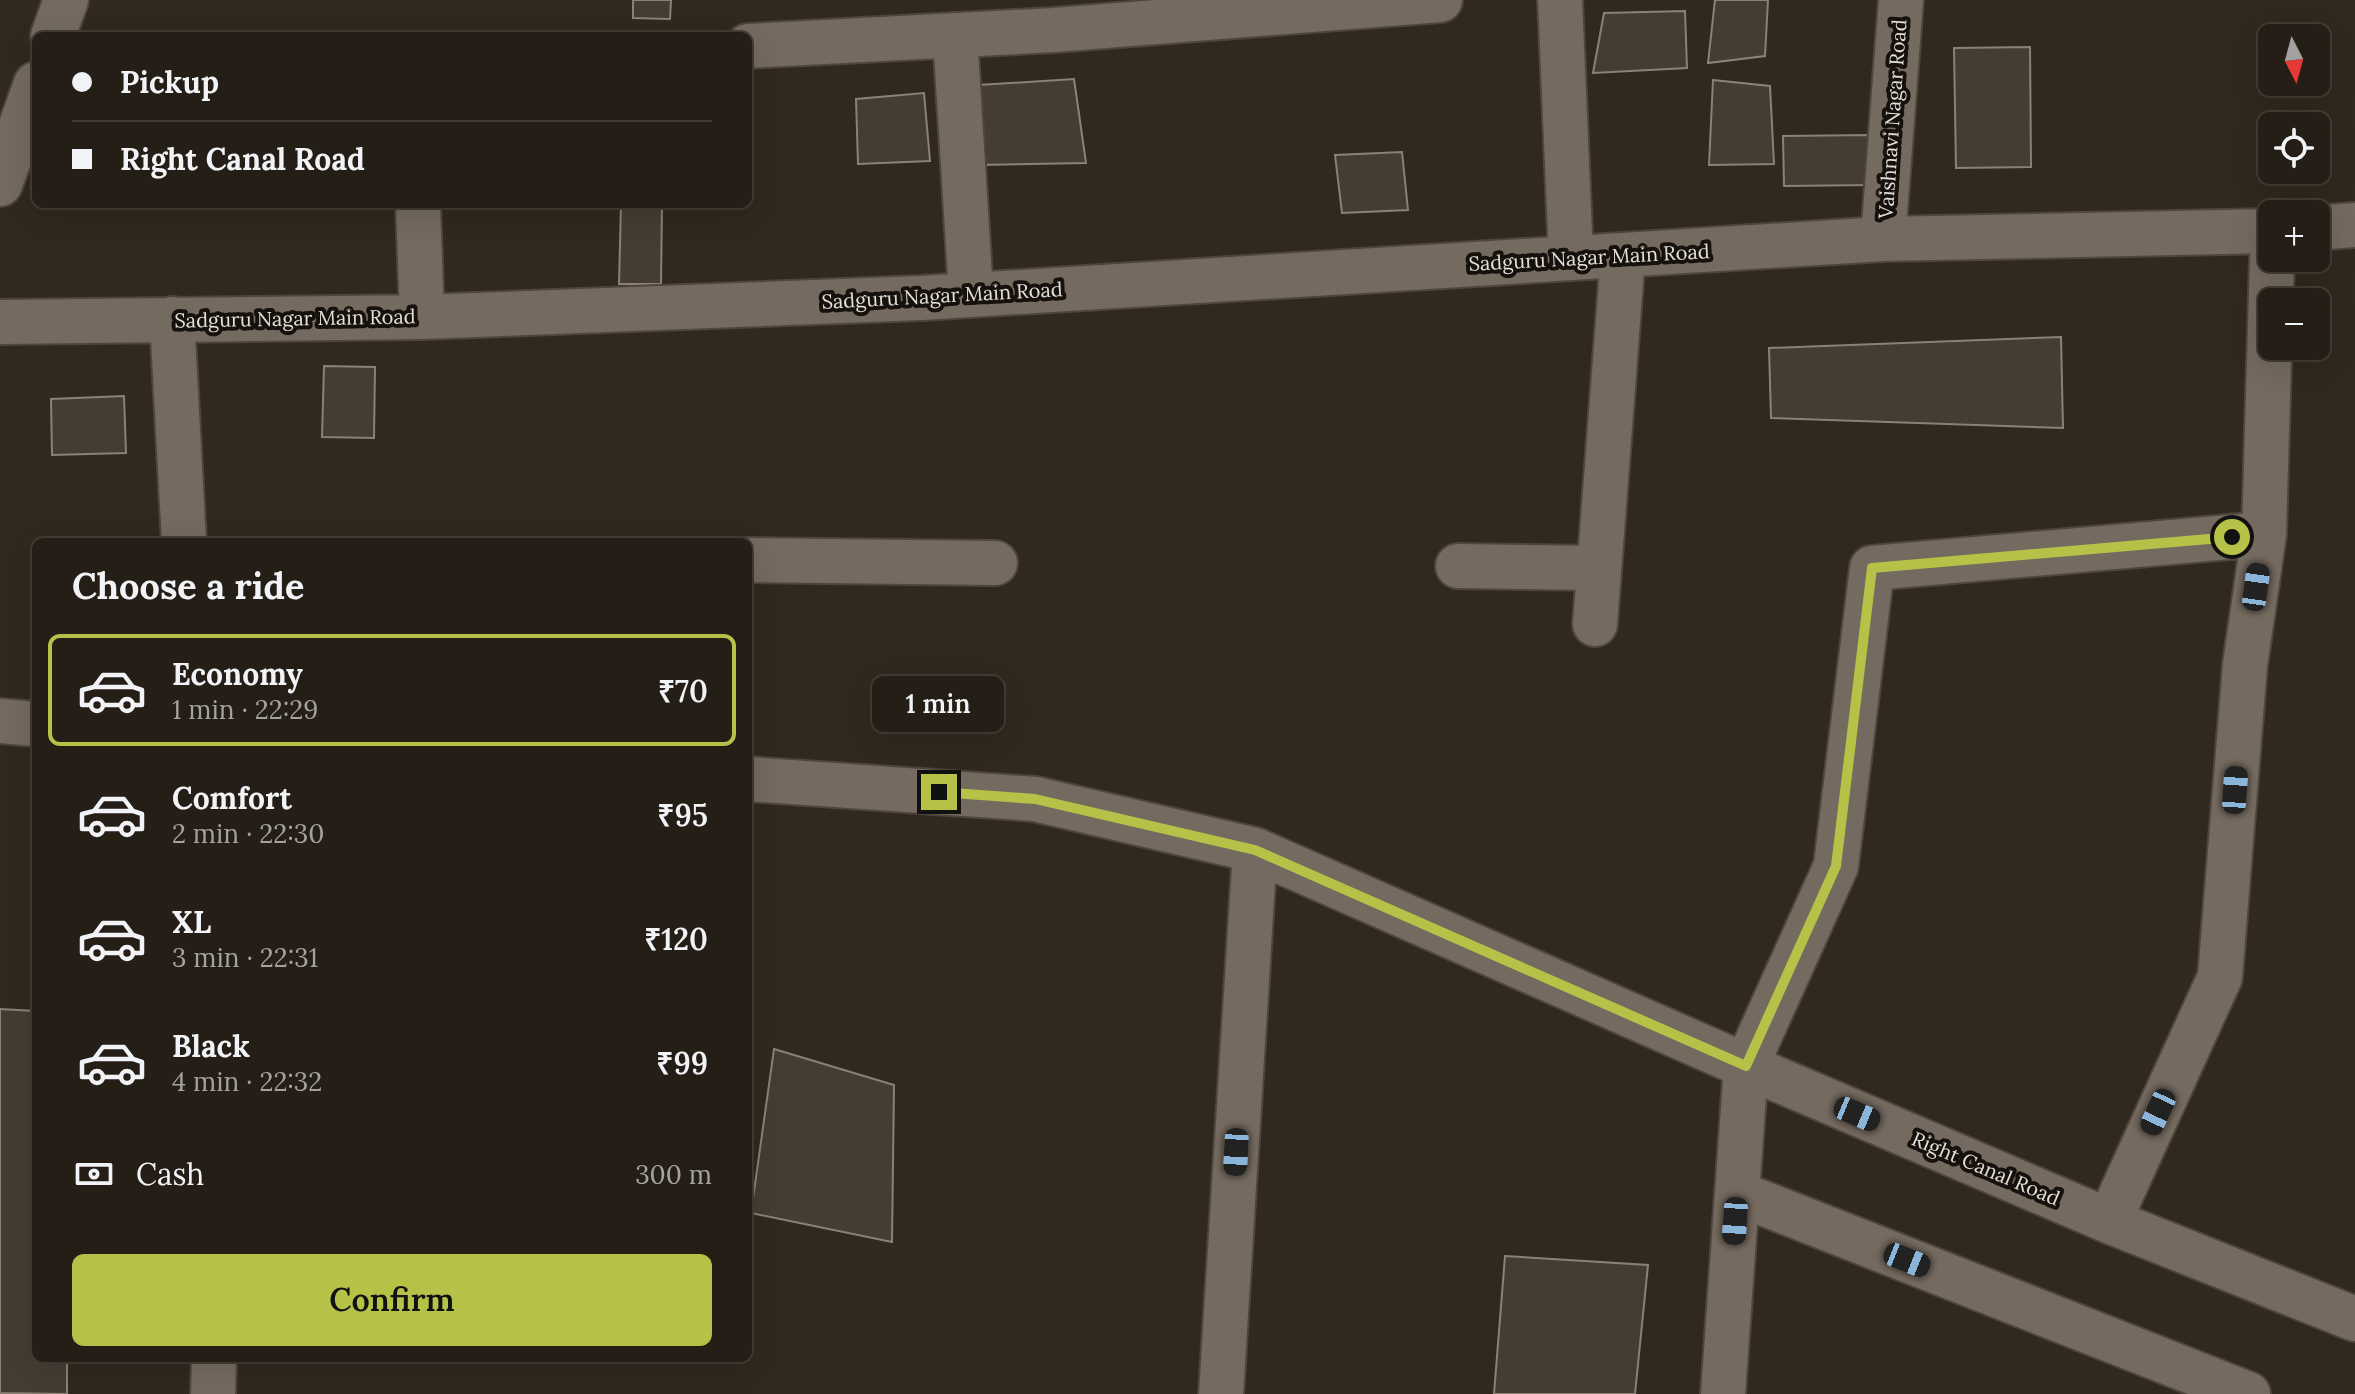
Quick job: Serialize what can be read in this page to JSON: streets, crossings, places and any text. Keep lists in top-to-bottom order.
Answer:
{
  "streets": {
    "street": ["Vaishnavi Nagar Road", "Sadguru Nagar Main Road", "Right Canal Road"]
  },
  "crossings": [
    ["Vaishnavi Nagar Road", "Sadguru Nagar Main Road"]
  ],
  "north": "bottom",
  "page": {
    "map_buttons": ["+", "−"],
    "banner": ["Pickup", "Right Canal Road"],
    "heading": "Choose a ride",
    "list": [
      {
        "name": "Economy",
        "note": "1 min · 22:29",
        "value": "₹70"
      },
      {
        "name": "Comfort",
        "note": "2 min · 22:30",
        "value": "₹95"
      },
      {
        "name": "XL",
        "note": "3 min · 22:31",
        "value": "₹120"
      },
      {
        "name": "Black",
        "note": "4 min · 22:32",
        "value": "₹99"
      }
    ],
    "bubble": "1 min",
    "pay": ["Cash", "300 m"],
    "buttons": "Confirm"
  }
}
